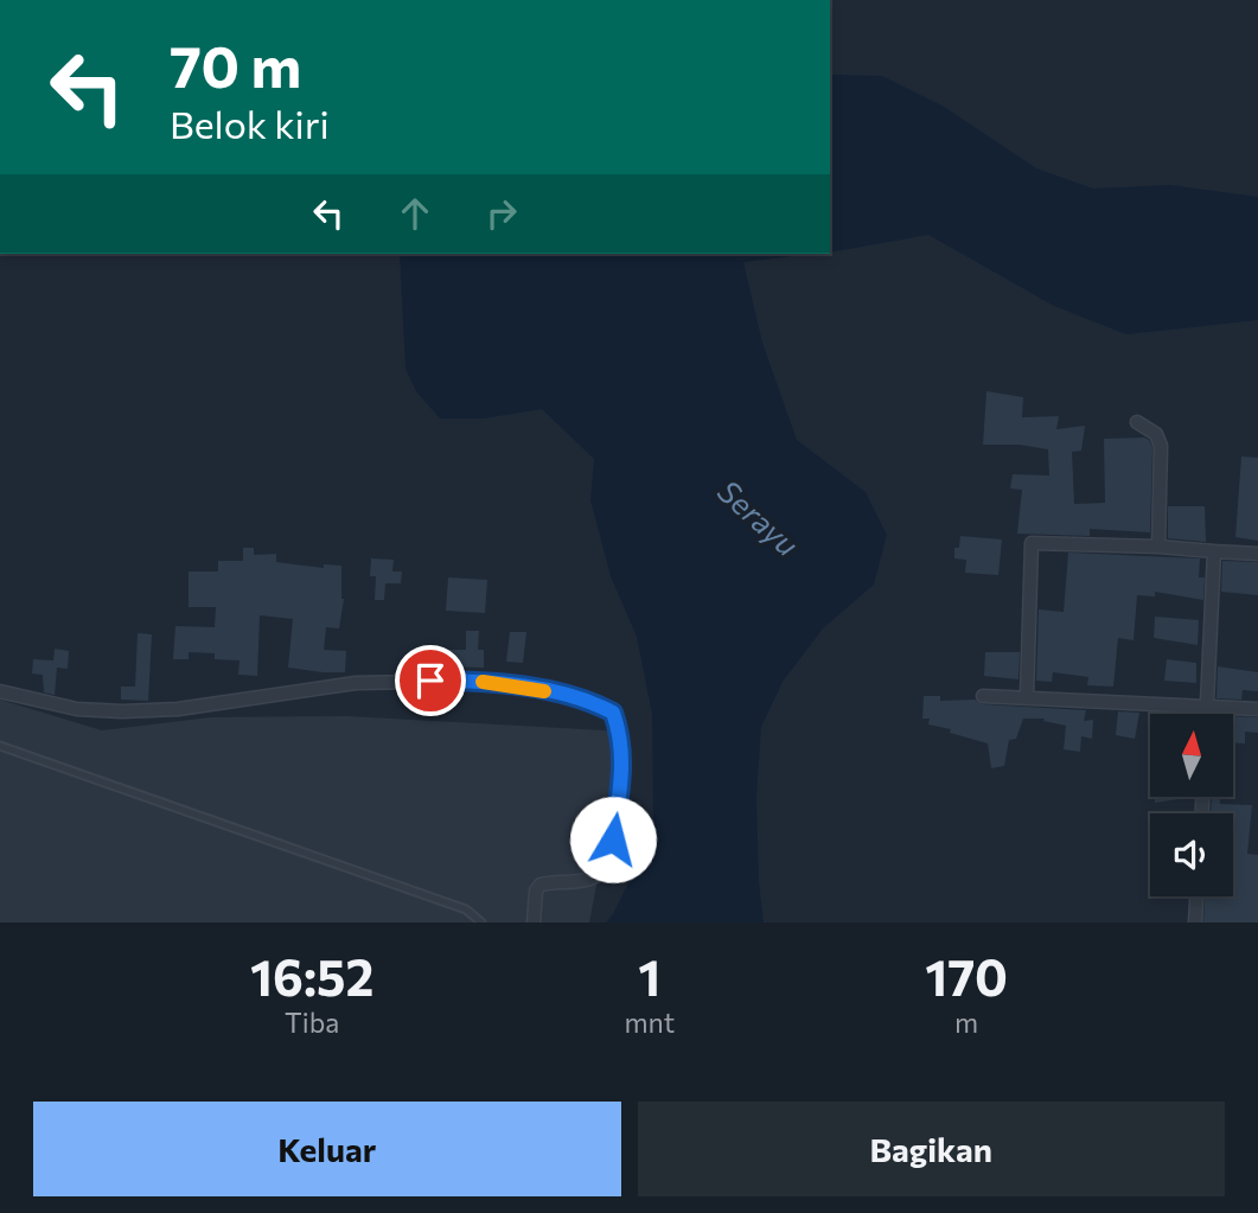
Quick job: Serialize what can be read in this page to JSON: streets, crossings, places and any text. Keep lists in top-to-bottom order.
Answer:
{
  "water": ["Serayu"],
  "north": "top",
  "page": {
    "turn": ["70 m", "Belok kiri"],
    "eta": [
      "16:52",
      "Tiba",
      "1",
      "mnt",
      "170",
      "m"
    ],
    "buttons": ["Keluar", "Bagikan"]
  }
}
